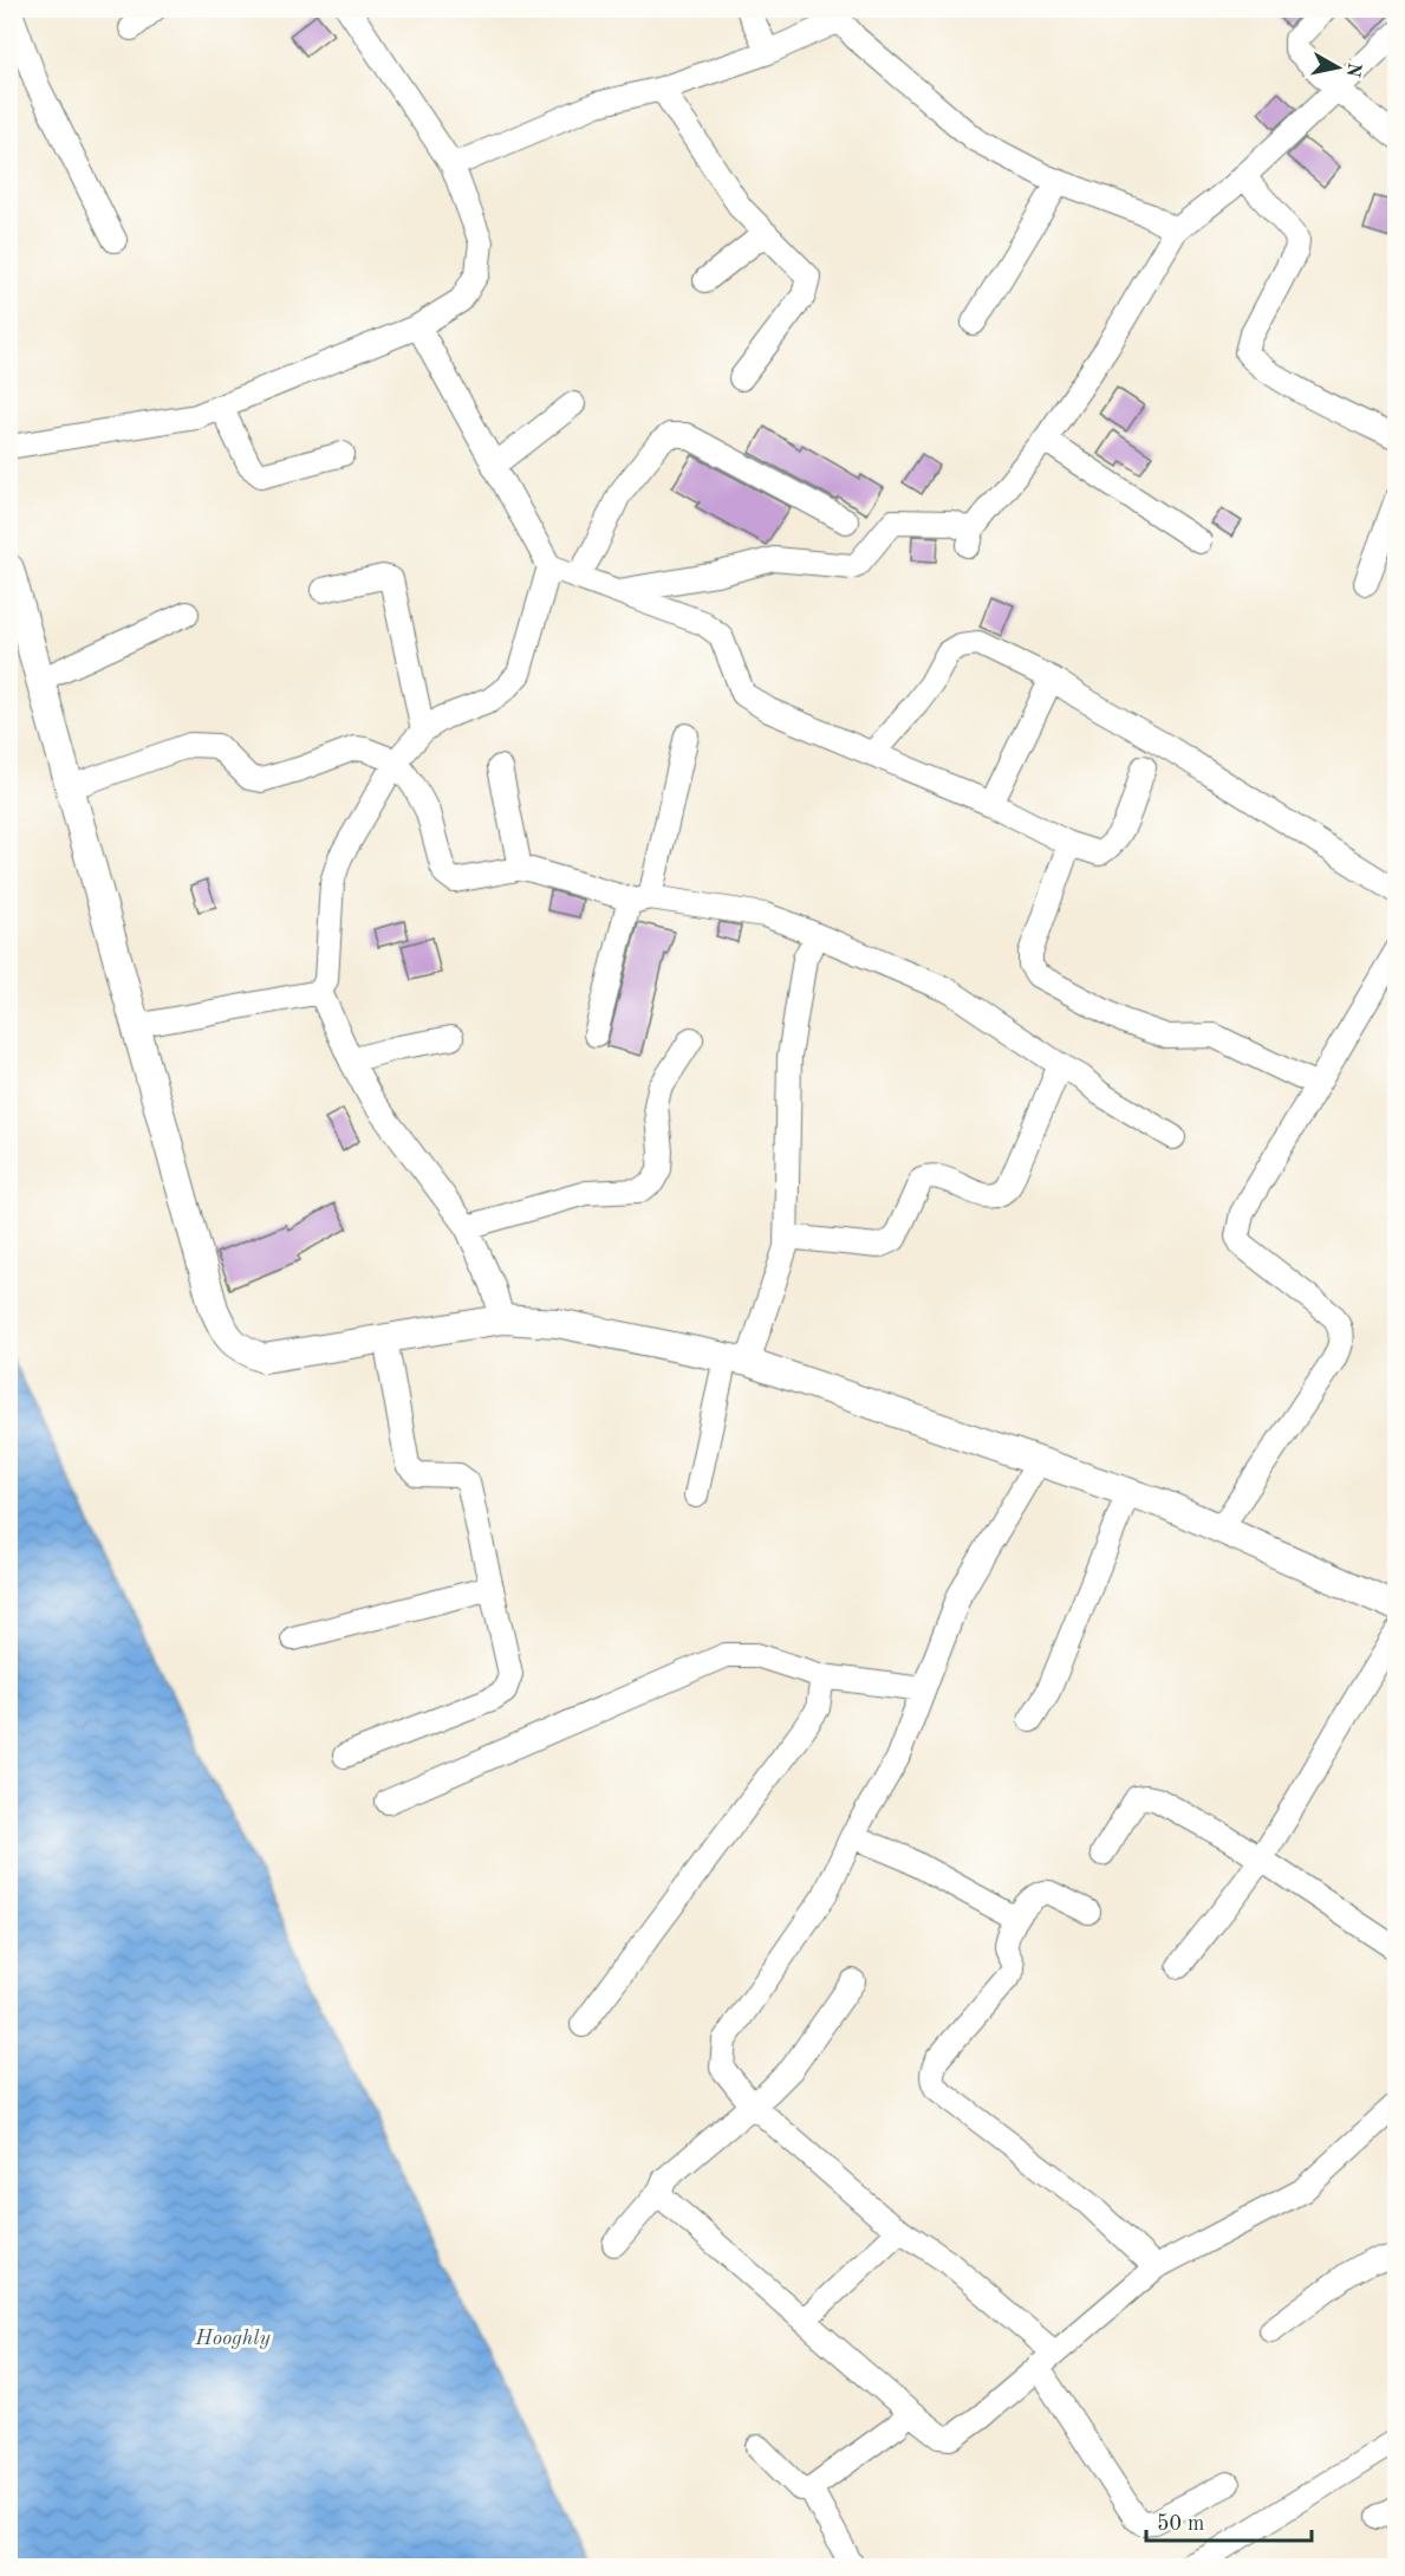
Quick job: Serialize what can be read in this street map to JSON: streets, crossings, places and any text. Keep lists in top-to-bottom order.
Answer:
{
  "water": ["Hooghly"],
  "scale_bar": "50 m",
  "north": "right"
}
